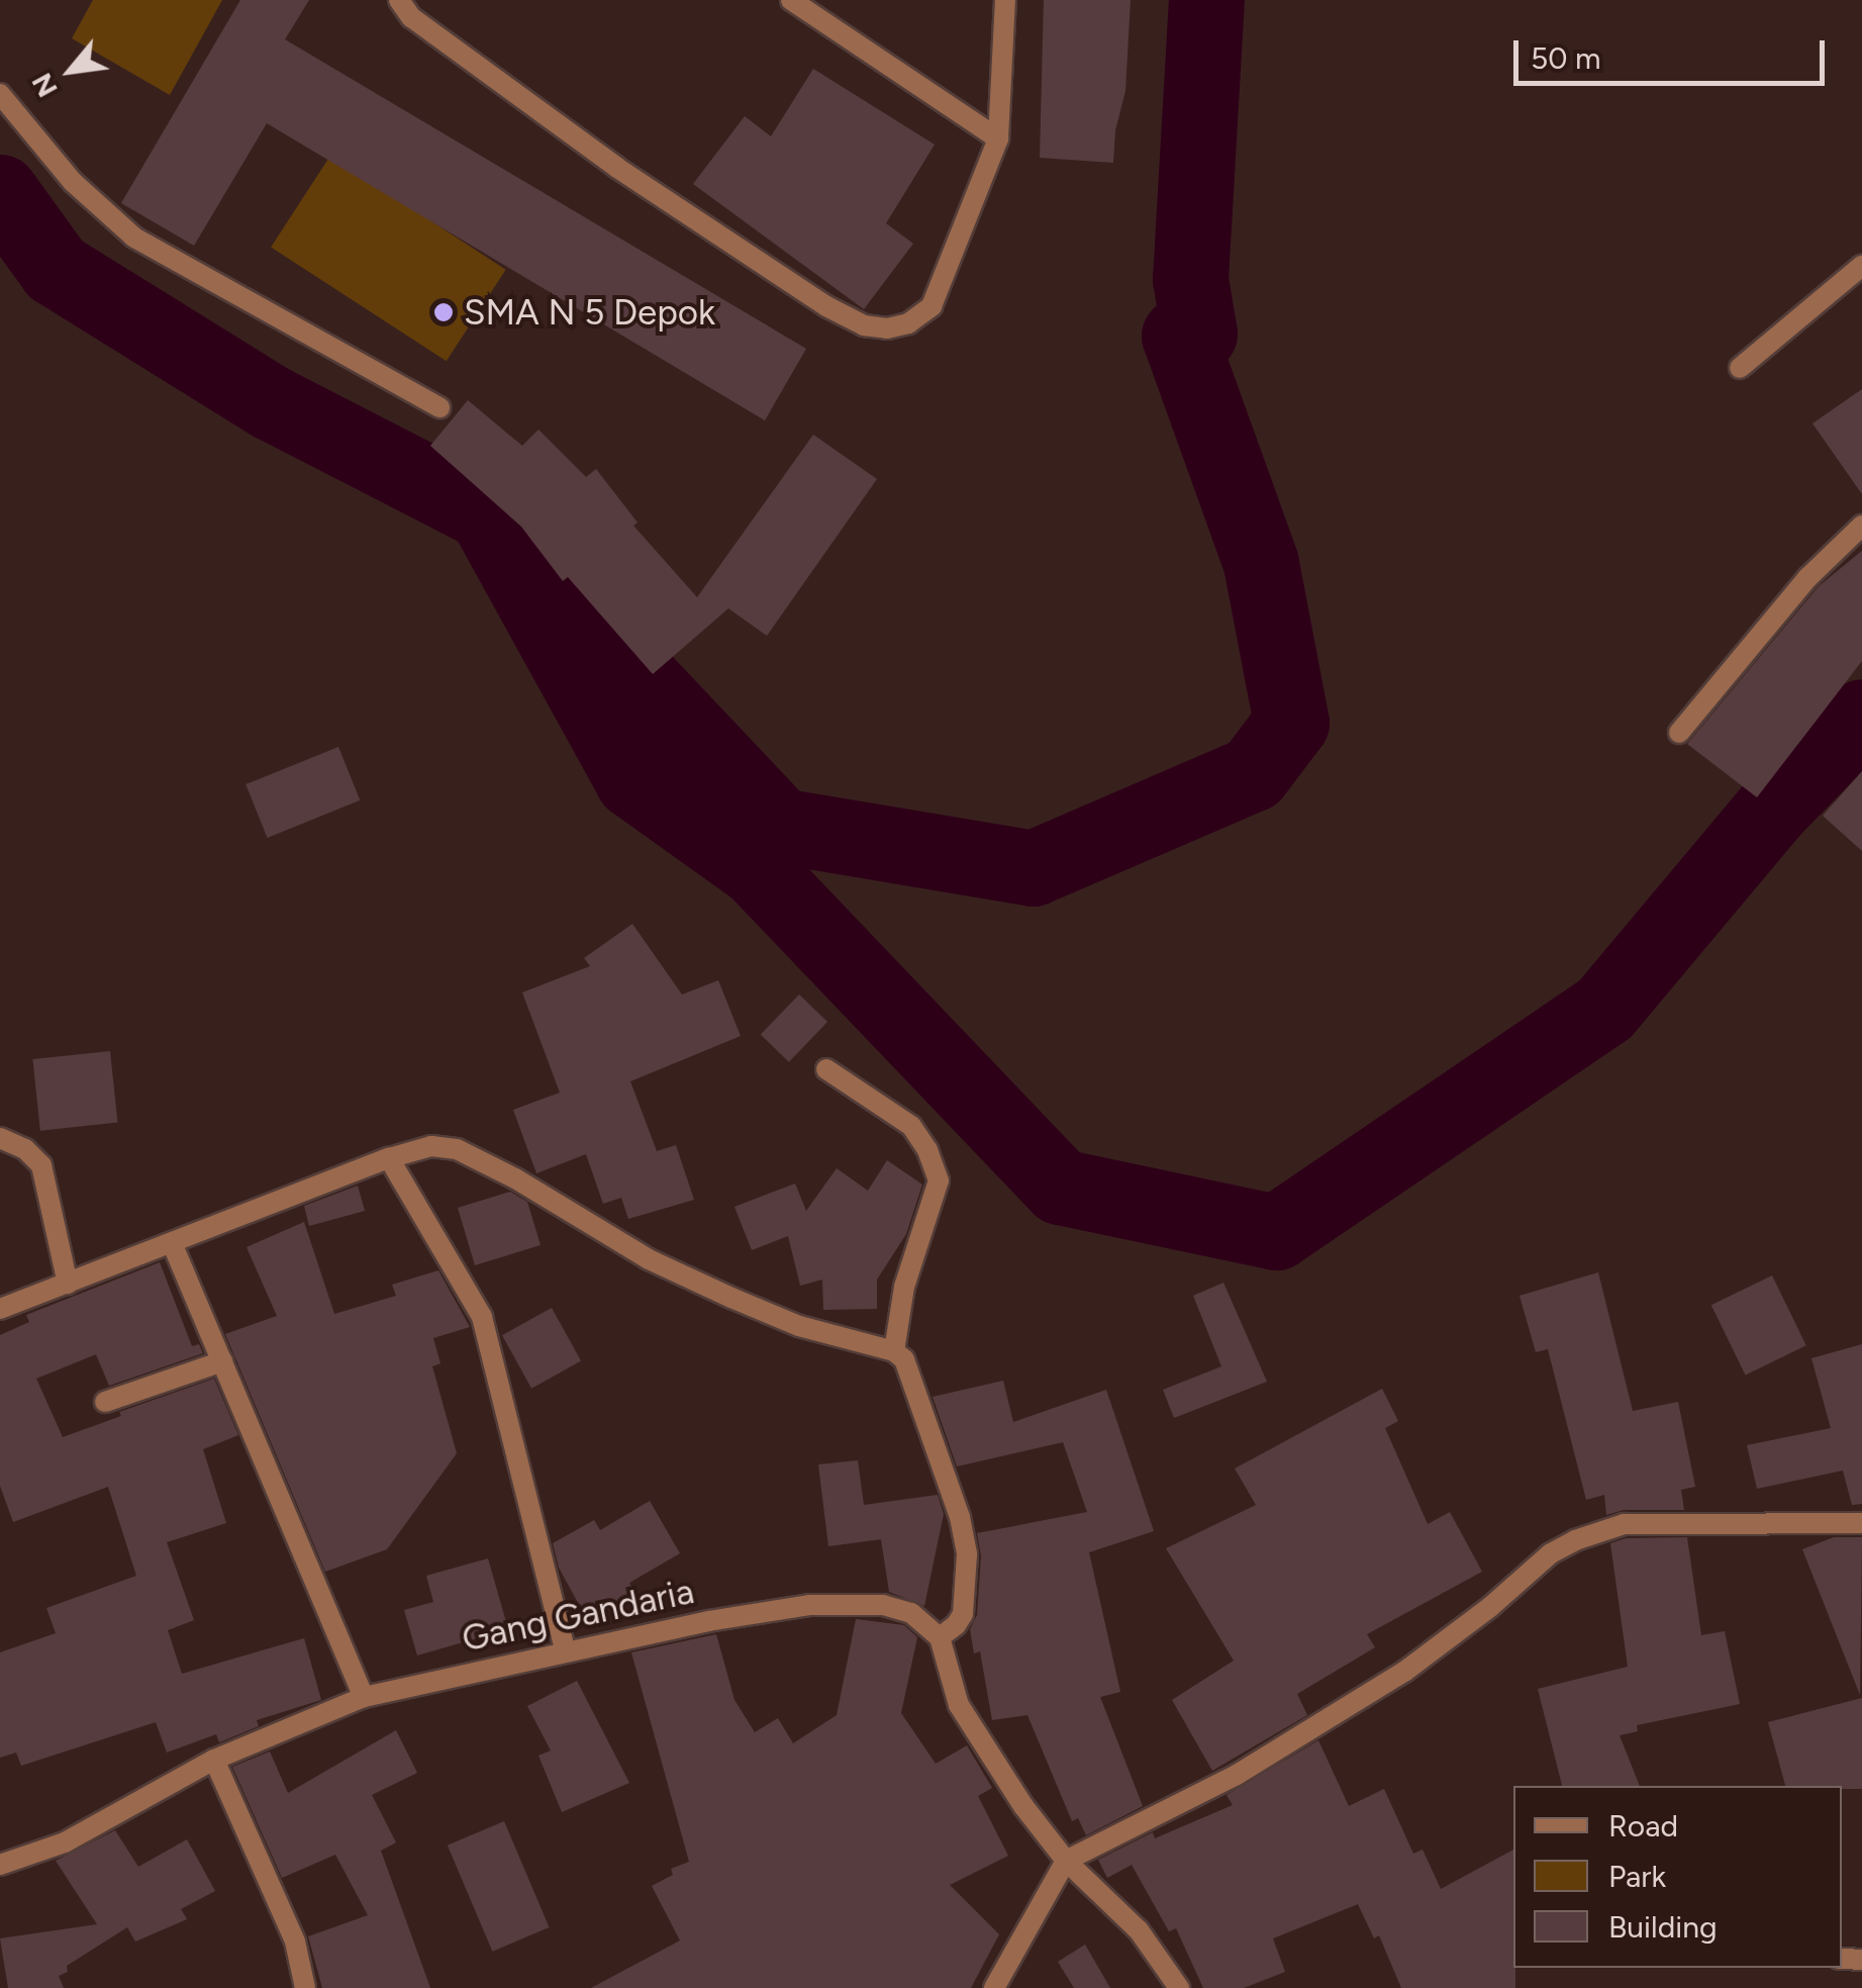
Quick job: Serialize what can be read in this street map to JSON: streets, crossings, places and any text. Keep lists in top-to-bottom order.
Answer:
{
  "streets": {
    "street": ["Gang Gandaria"]
  },
  "places": ["SMA N 5 Depok"],
  "legend": ["Road", "Park", "Building"],
  "scale_bar": "50 m",
  "north": "bottom left"
}
